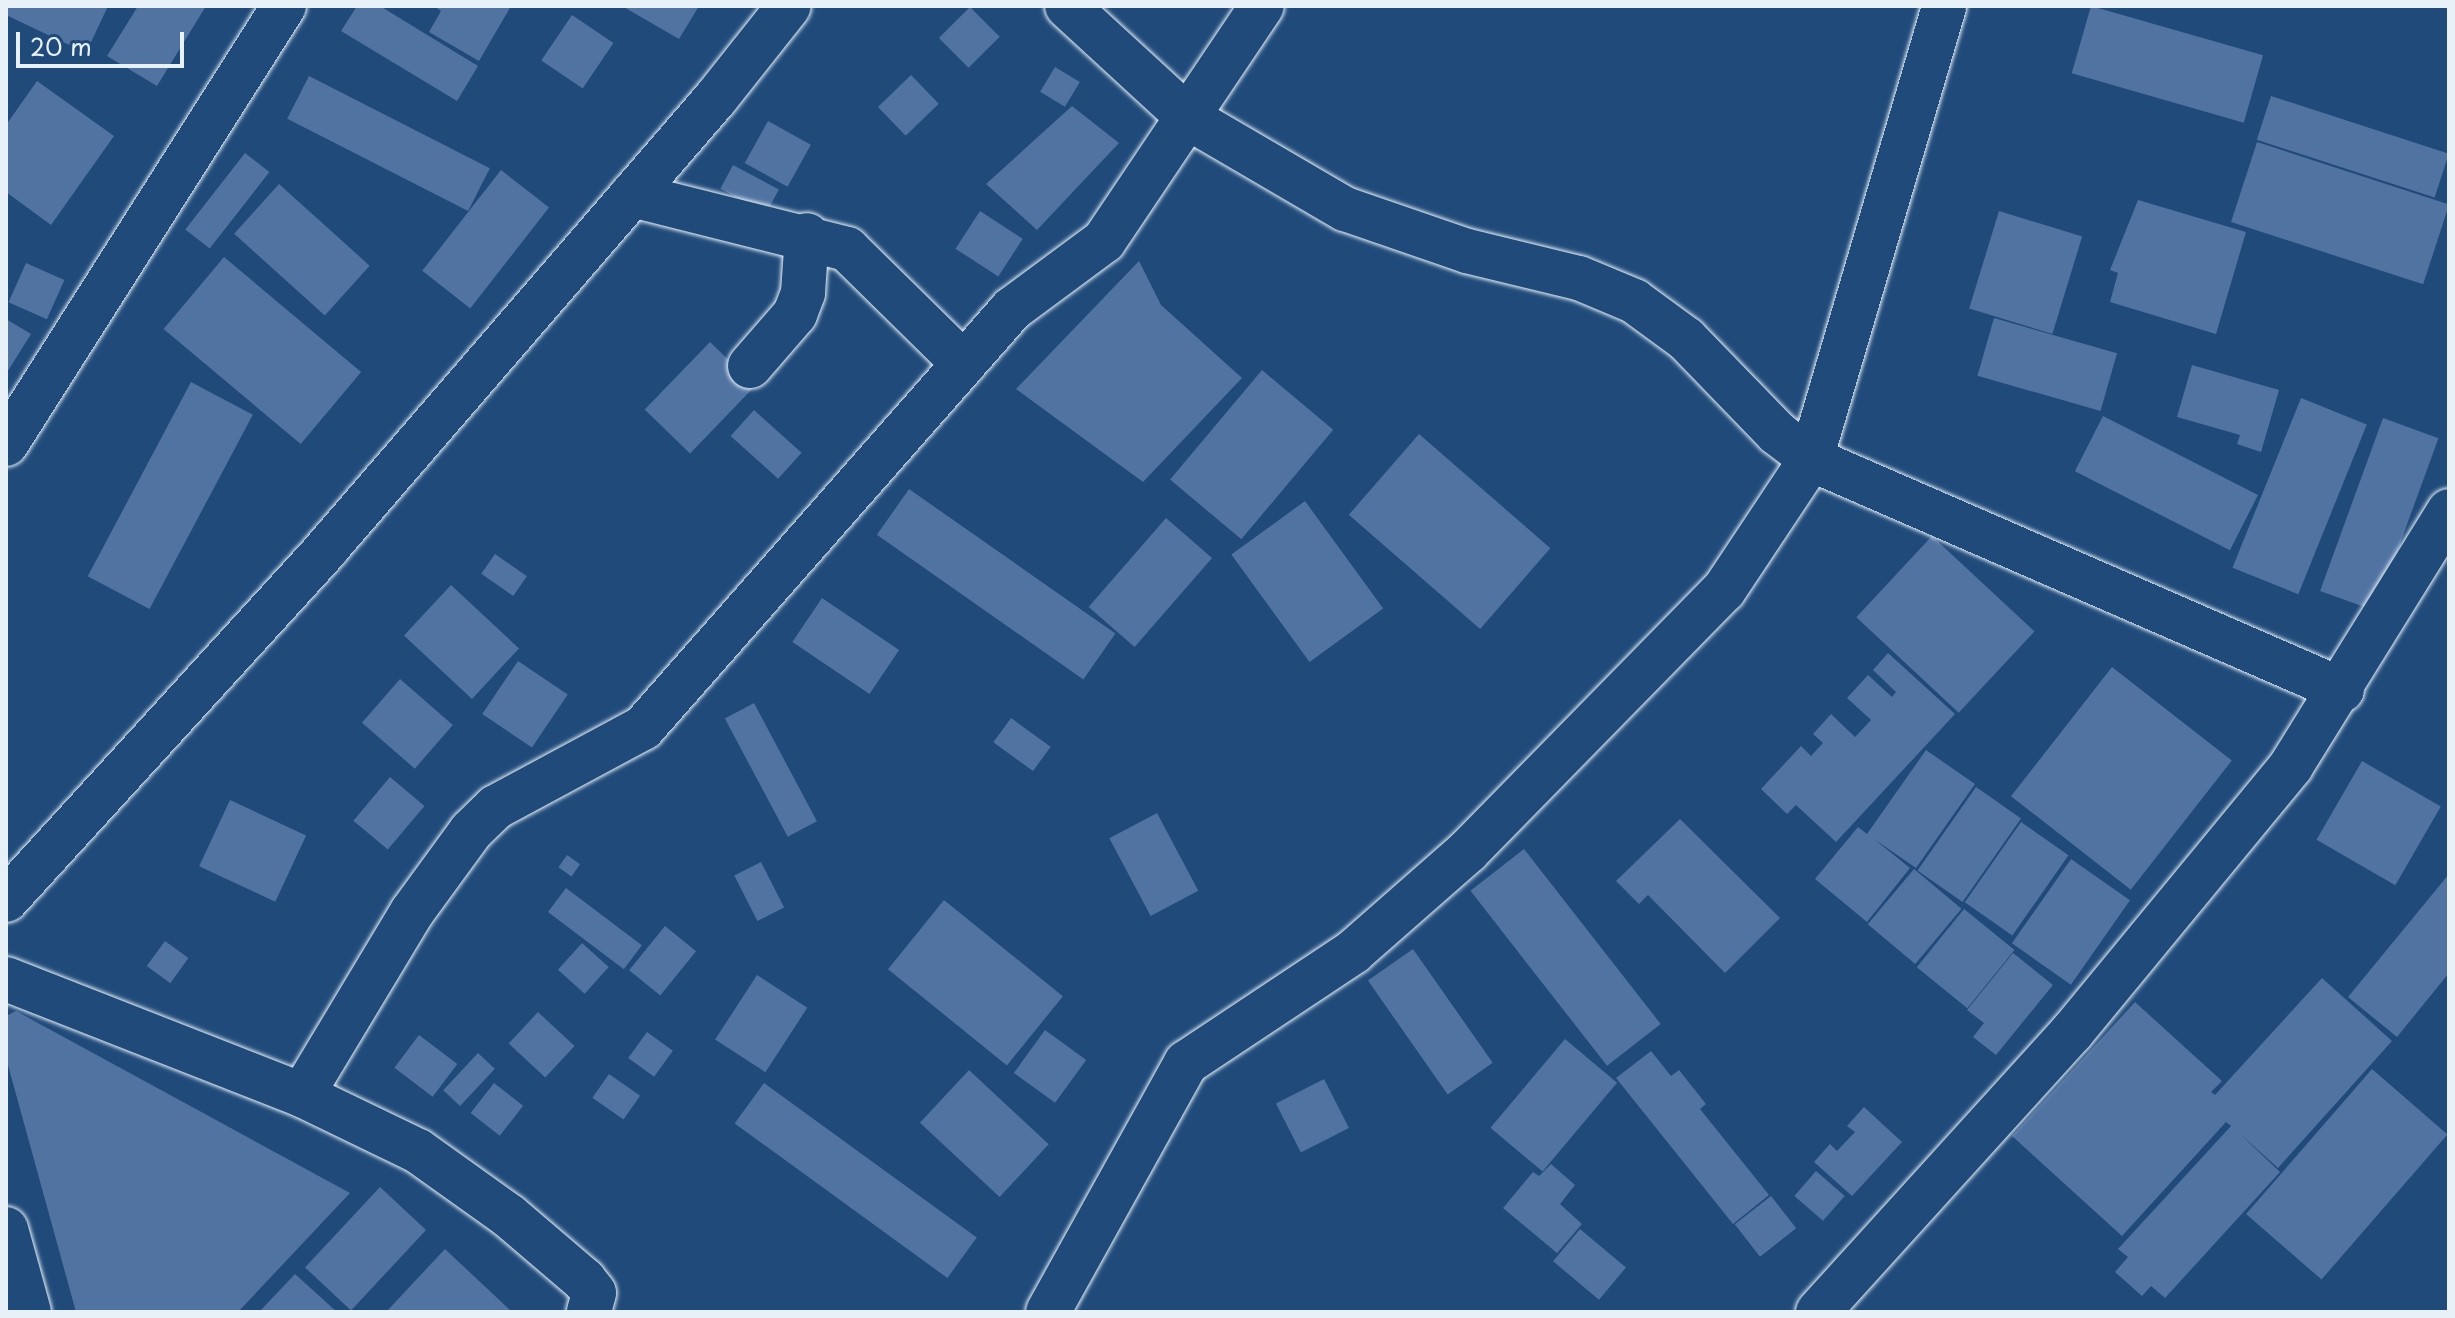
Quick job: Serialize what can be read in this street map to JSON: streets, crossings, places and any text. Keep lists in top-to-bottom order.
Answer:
{
  "scale_bar": "20 m"
}
